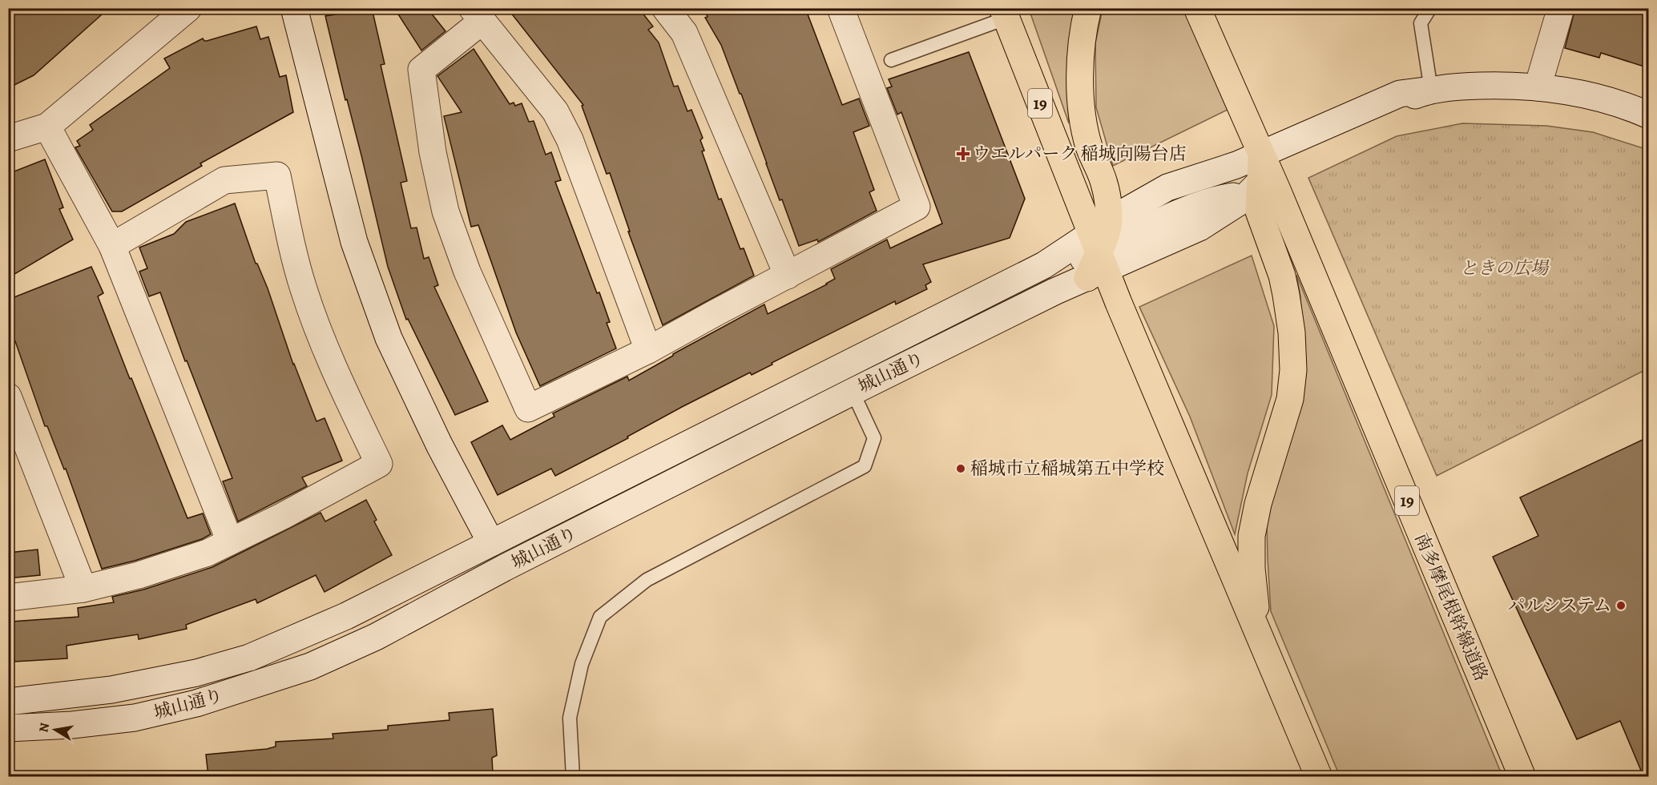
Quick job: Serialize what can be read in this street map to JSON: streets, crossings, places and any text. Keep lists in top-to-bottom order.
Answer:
{
  "streets": {
    "main road": ["19", "南多摩尾根幹線道路"],
    "street": ["城山通り"]
  },
  "crossings": [
    ["19", "城山通り"]
  ],
  "parks": ["ときの広場"],
  "places": {
    "health": ["ウエルパーク 稲城向陽台店"],
    "other": ["稲城市立稲城第五中学校", "パルシステム"]
  },
  "north": "left"
}
